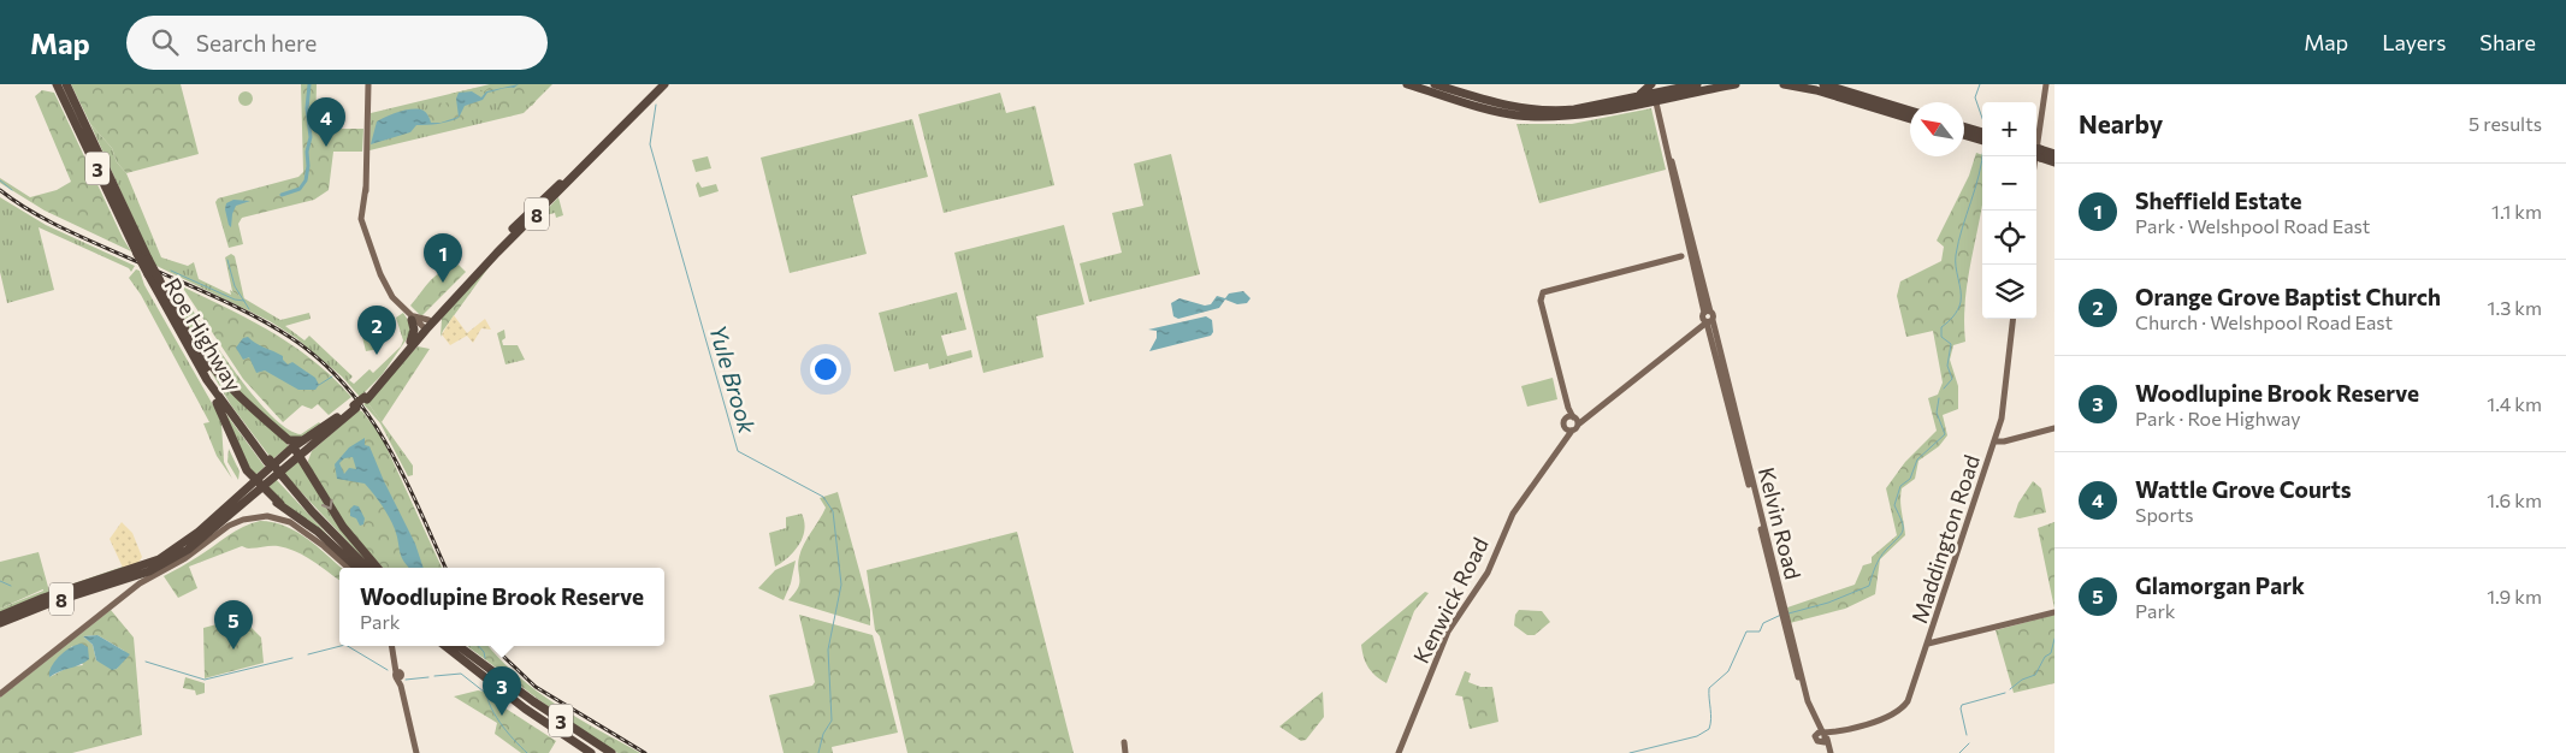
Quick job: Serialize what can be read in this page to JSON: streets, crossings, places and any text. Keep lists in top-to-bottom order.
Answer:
{
  "streets": {
    "highway": ["3", "8", "Roe Highway"],
    "main road": ["Kelvin Road", "Maddington Road", "Kenwick Road"]
  },
  "crossings": [
    ["8", "Roe Highway"],
    ["Kelvin Road", "Maddington Road"]
  ],
  "water": ["Yule Brook"],
  "north": "top left",
  "page": {
    "header": "Map",
    "search": "Search here",
    "nav": ["Map", "Layers", "Share"],
    "heading": ["Nearby", "5 results"],
    "pins": [
      "4",
      "1",
      "2",
      "5",
      "3"
    ],
    "map_buttons": ["+", "−"],
    "list": [
      {
        "mark": "1",
        "name": "Sheffield Estate",
        "note": "Park · Welshpool Road East",
        "value": "1.1 km"
      },
      {
        "mark": "2",
        "name": "Orange Grove Baptist Church",
        "note": "Church · Welshpool Road East",
        "value": "1.3 km"
      },
      {
        "mark": "3",
        "name": "Woodlupine Brook Reserve",
        "note": "Park · Roe Highway",
        "value": "1.4 km"
      },
      {
        "mark": "4",
        "name": "Wattle Grove Courts",
        "note": "Sports",
        "value": "1.6 km"
      },
      {
        "mark": "5",
        "name": "Glamorgan Park",
        "note": "Park",
        "value": "1.9 km"
      }
    ],
    "popup": ["Woodlupine Brook Reserve", "Park"]
  }
}
